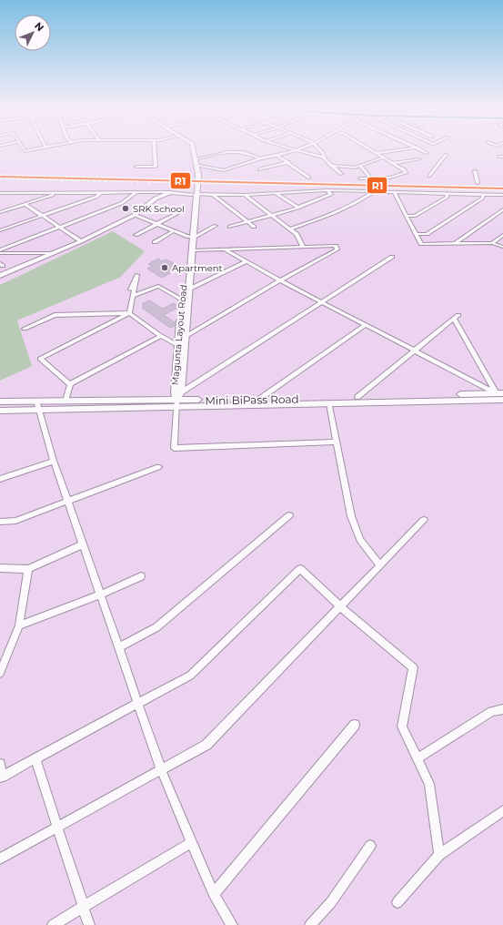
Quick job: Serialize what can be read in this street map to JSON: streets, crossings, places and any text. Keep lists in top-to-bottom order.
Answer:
{
  "streets": {
    "main road": ["Magunta Layout Road", "Mini BiPass Road"]
  },
  "crossings": [
    ["Magunta Layout Road", "Mini BiPass Road"]
  ],
  "places": ["SRK School", "Apartment"],
  "lines": ["transit line R1"],
  "north": "top right"
}
